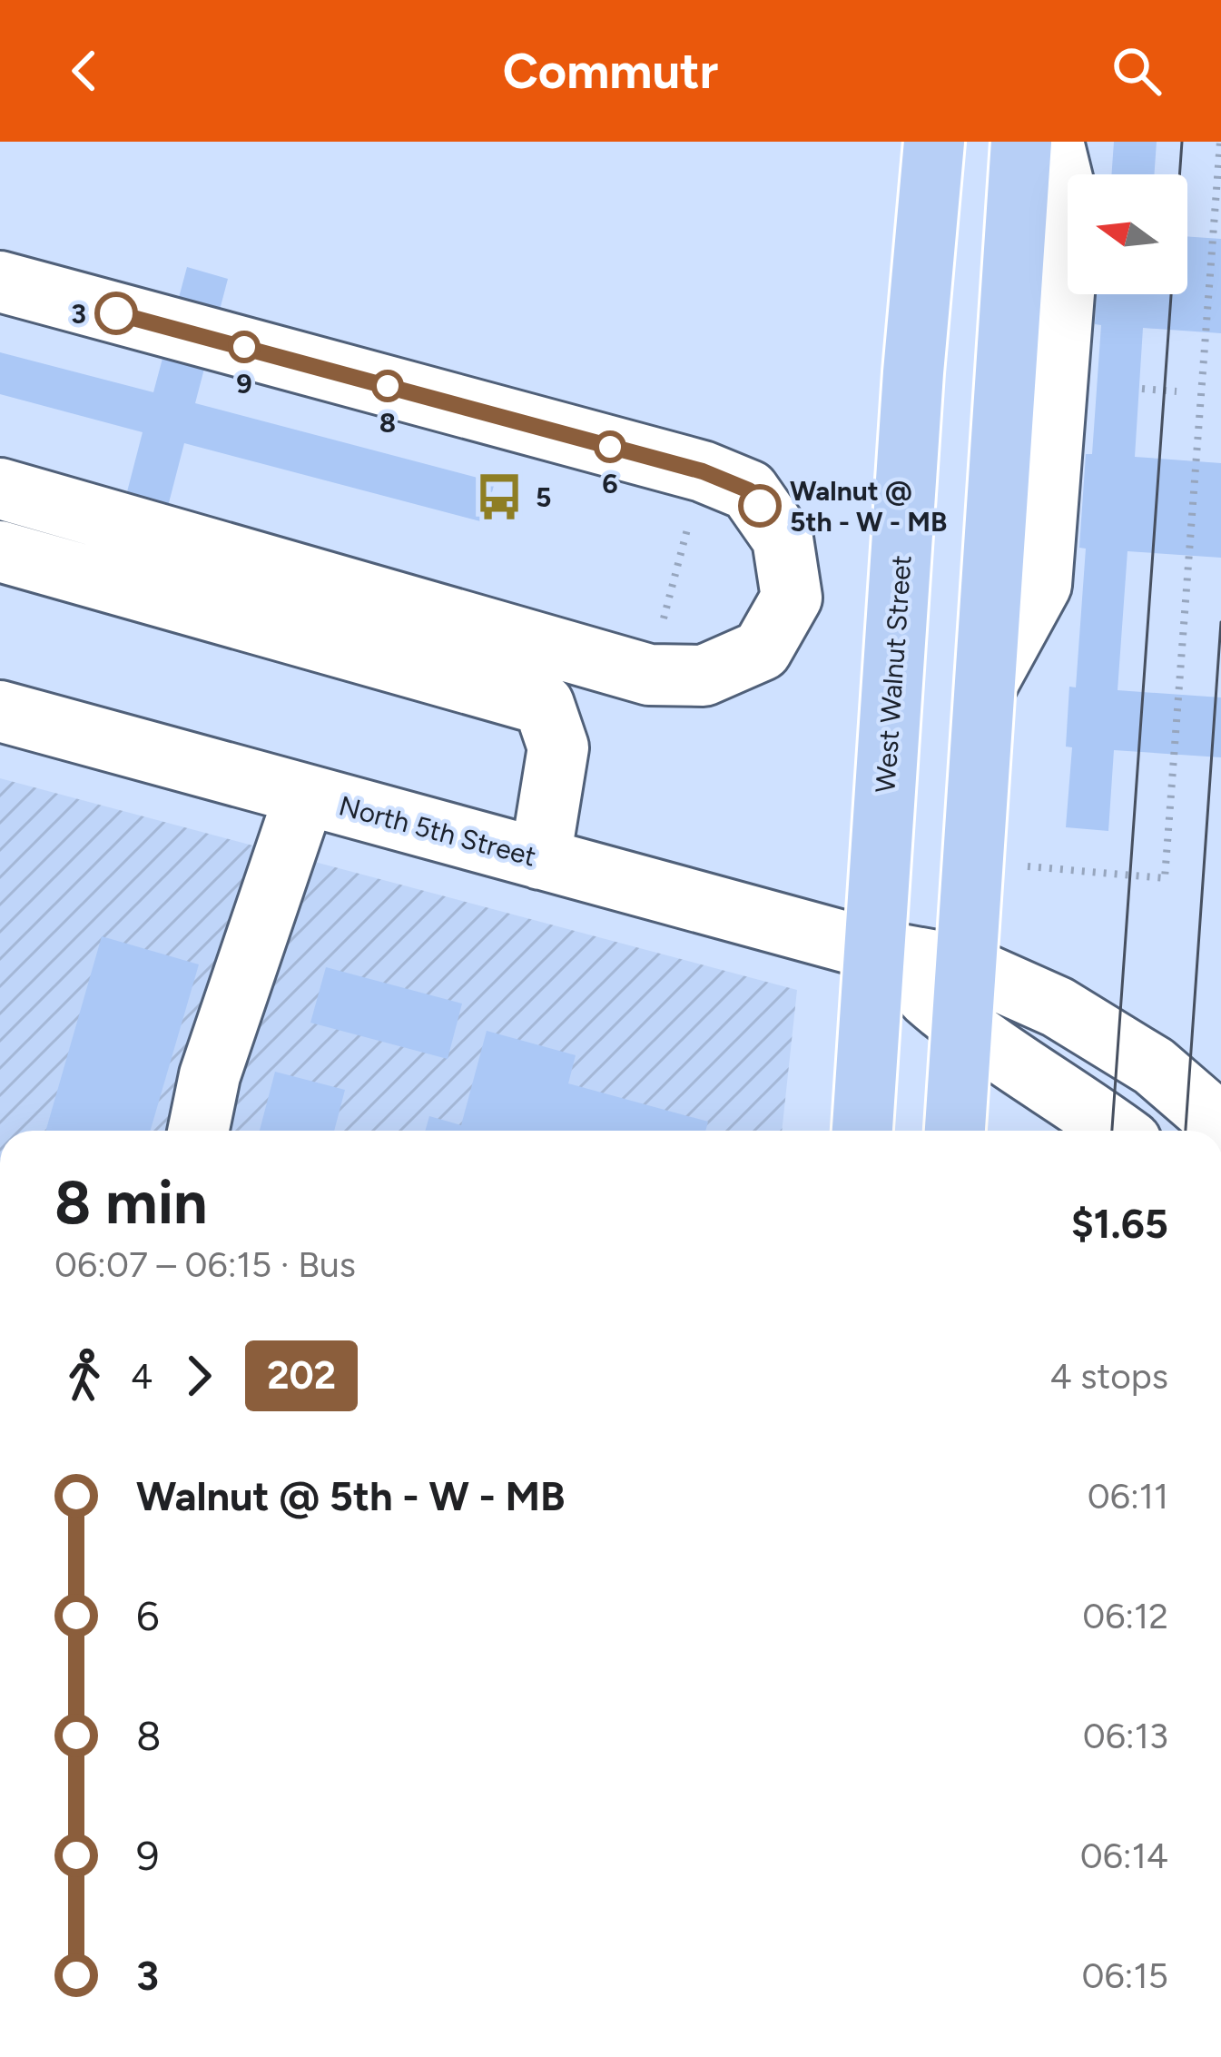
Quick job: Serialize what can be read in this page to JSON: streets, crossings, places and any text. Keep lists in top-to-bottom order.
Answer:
{
  "streets": {
    "main road": ["West Walnut Street"],
    "street": ["North 5th Street"]
  },
  "crossings": [
    ["West Walnut Street", "North 5th Street"]
  ],
  "places": {
    "other": [
      "3",
      "9",
      "8",
      "6",
      "Walnut @ 5th - W - MB"
    ],
    "bus stop": ["5"]
  },
  "lines": ["bus line 202"],
  "north": "left",
  "page": {
    "header": "Commutr",
    "heading": ["8 min", "06:07 – 06:15 · Bus", "$1.65"],
    "legs": ["4", "202", "4 stops"],
    "list": [
      {
        "name": "Walnut @ 5th - W - MB",
        "value": "06:11"
      },
      {
        "name": "6",
        "value": "06:12"
      },
      {
        "name": "8",
        "value": "06:13"
      },
      {
        "name": "9",
        "value": "06:14"
      },
      {
        "name": "3",
        "value": "06:15"
      }
    ]
  }
}
